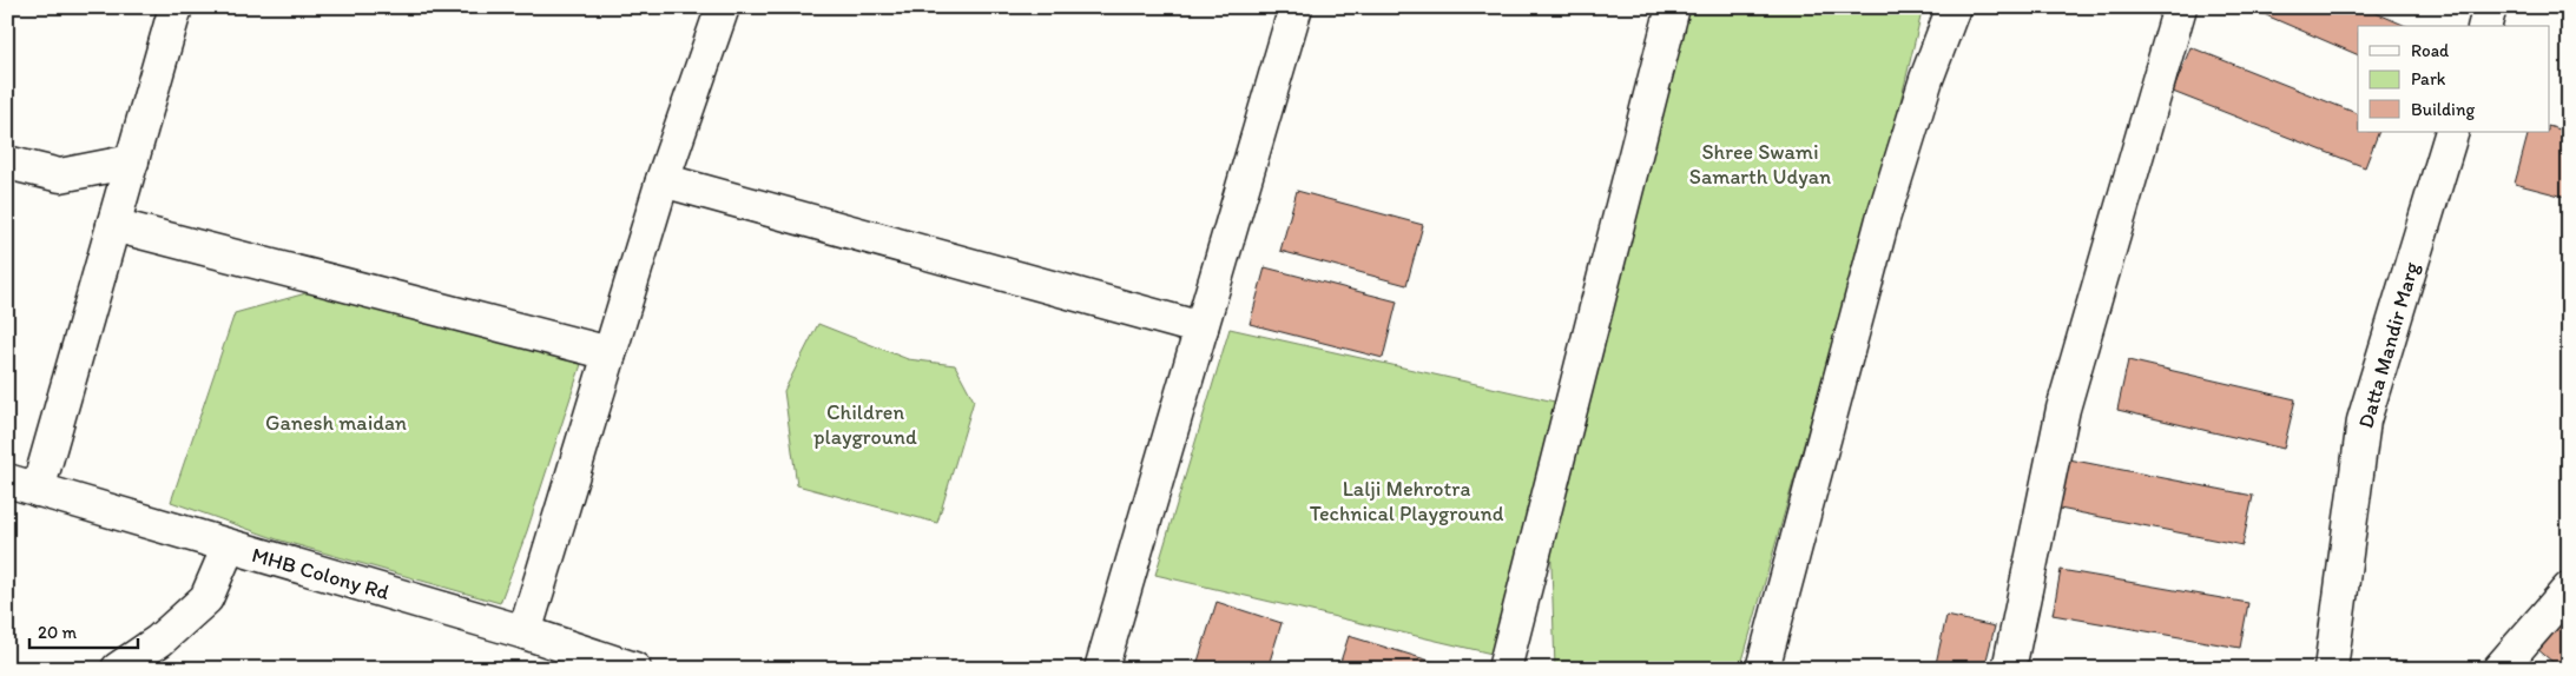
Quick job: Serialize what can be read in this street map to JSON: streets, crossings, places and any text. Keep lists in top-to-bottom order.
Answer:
{
  "streets": {
    "street": ["Datta Mandir Marg", "MHB Colony Rd"]
  },
  "parks": [
    "Shree Swami Samarth Udyan",
    "Children playground",
    "Ganesh maidan",
    "Lalji Mehrotra Technical Playground"
  ],
  "legend": ["Road", "Park", "Building"],
  "scale_bar": "20 m"
}
